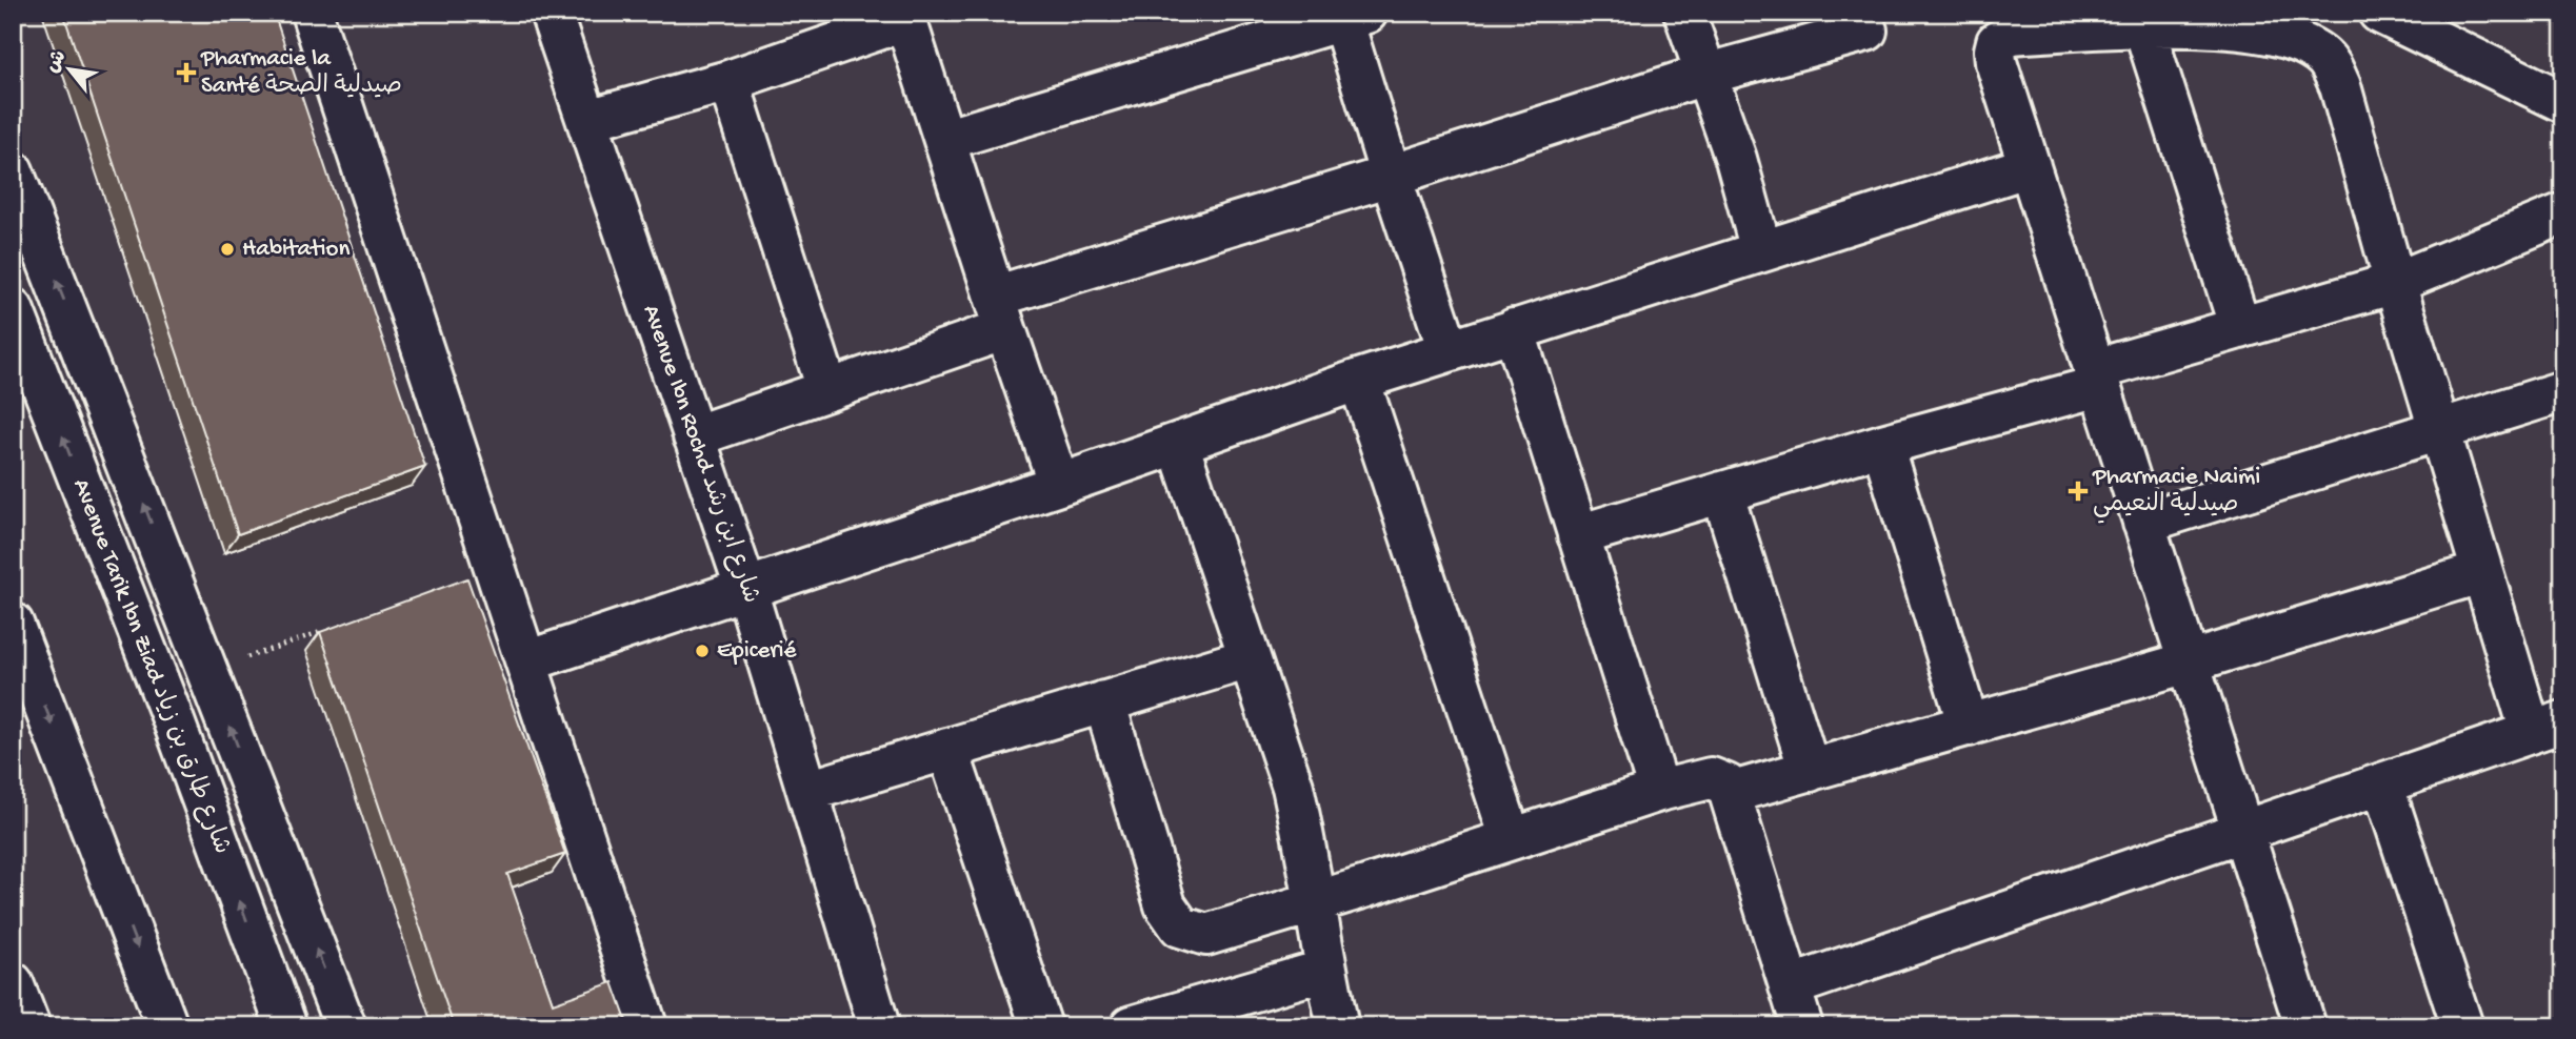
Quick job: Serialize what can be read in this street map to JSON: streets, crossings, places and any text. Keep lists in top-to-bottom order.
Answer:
{
  "streets": {
    "street": ["Avenue Ibn Rochd شارع ابن رشد", "Avenue Tarik Ibn Ziad شارع طارق بن زياد"]
  },
  "places": {
    "health": ["Pharmacie la Santé صيدلية الصحة", "Pharmacie Naimi صيدلية النعيمي"],
    "other": ["Habitation", "Epicerié"]
  },
  "north": "top left"
}
